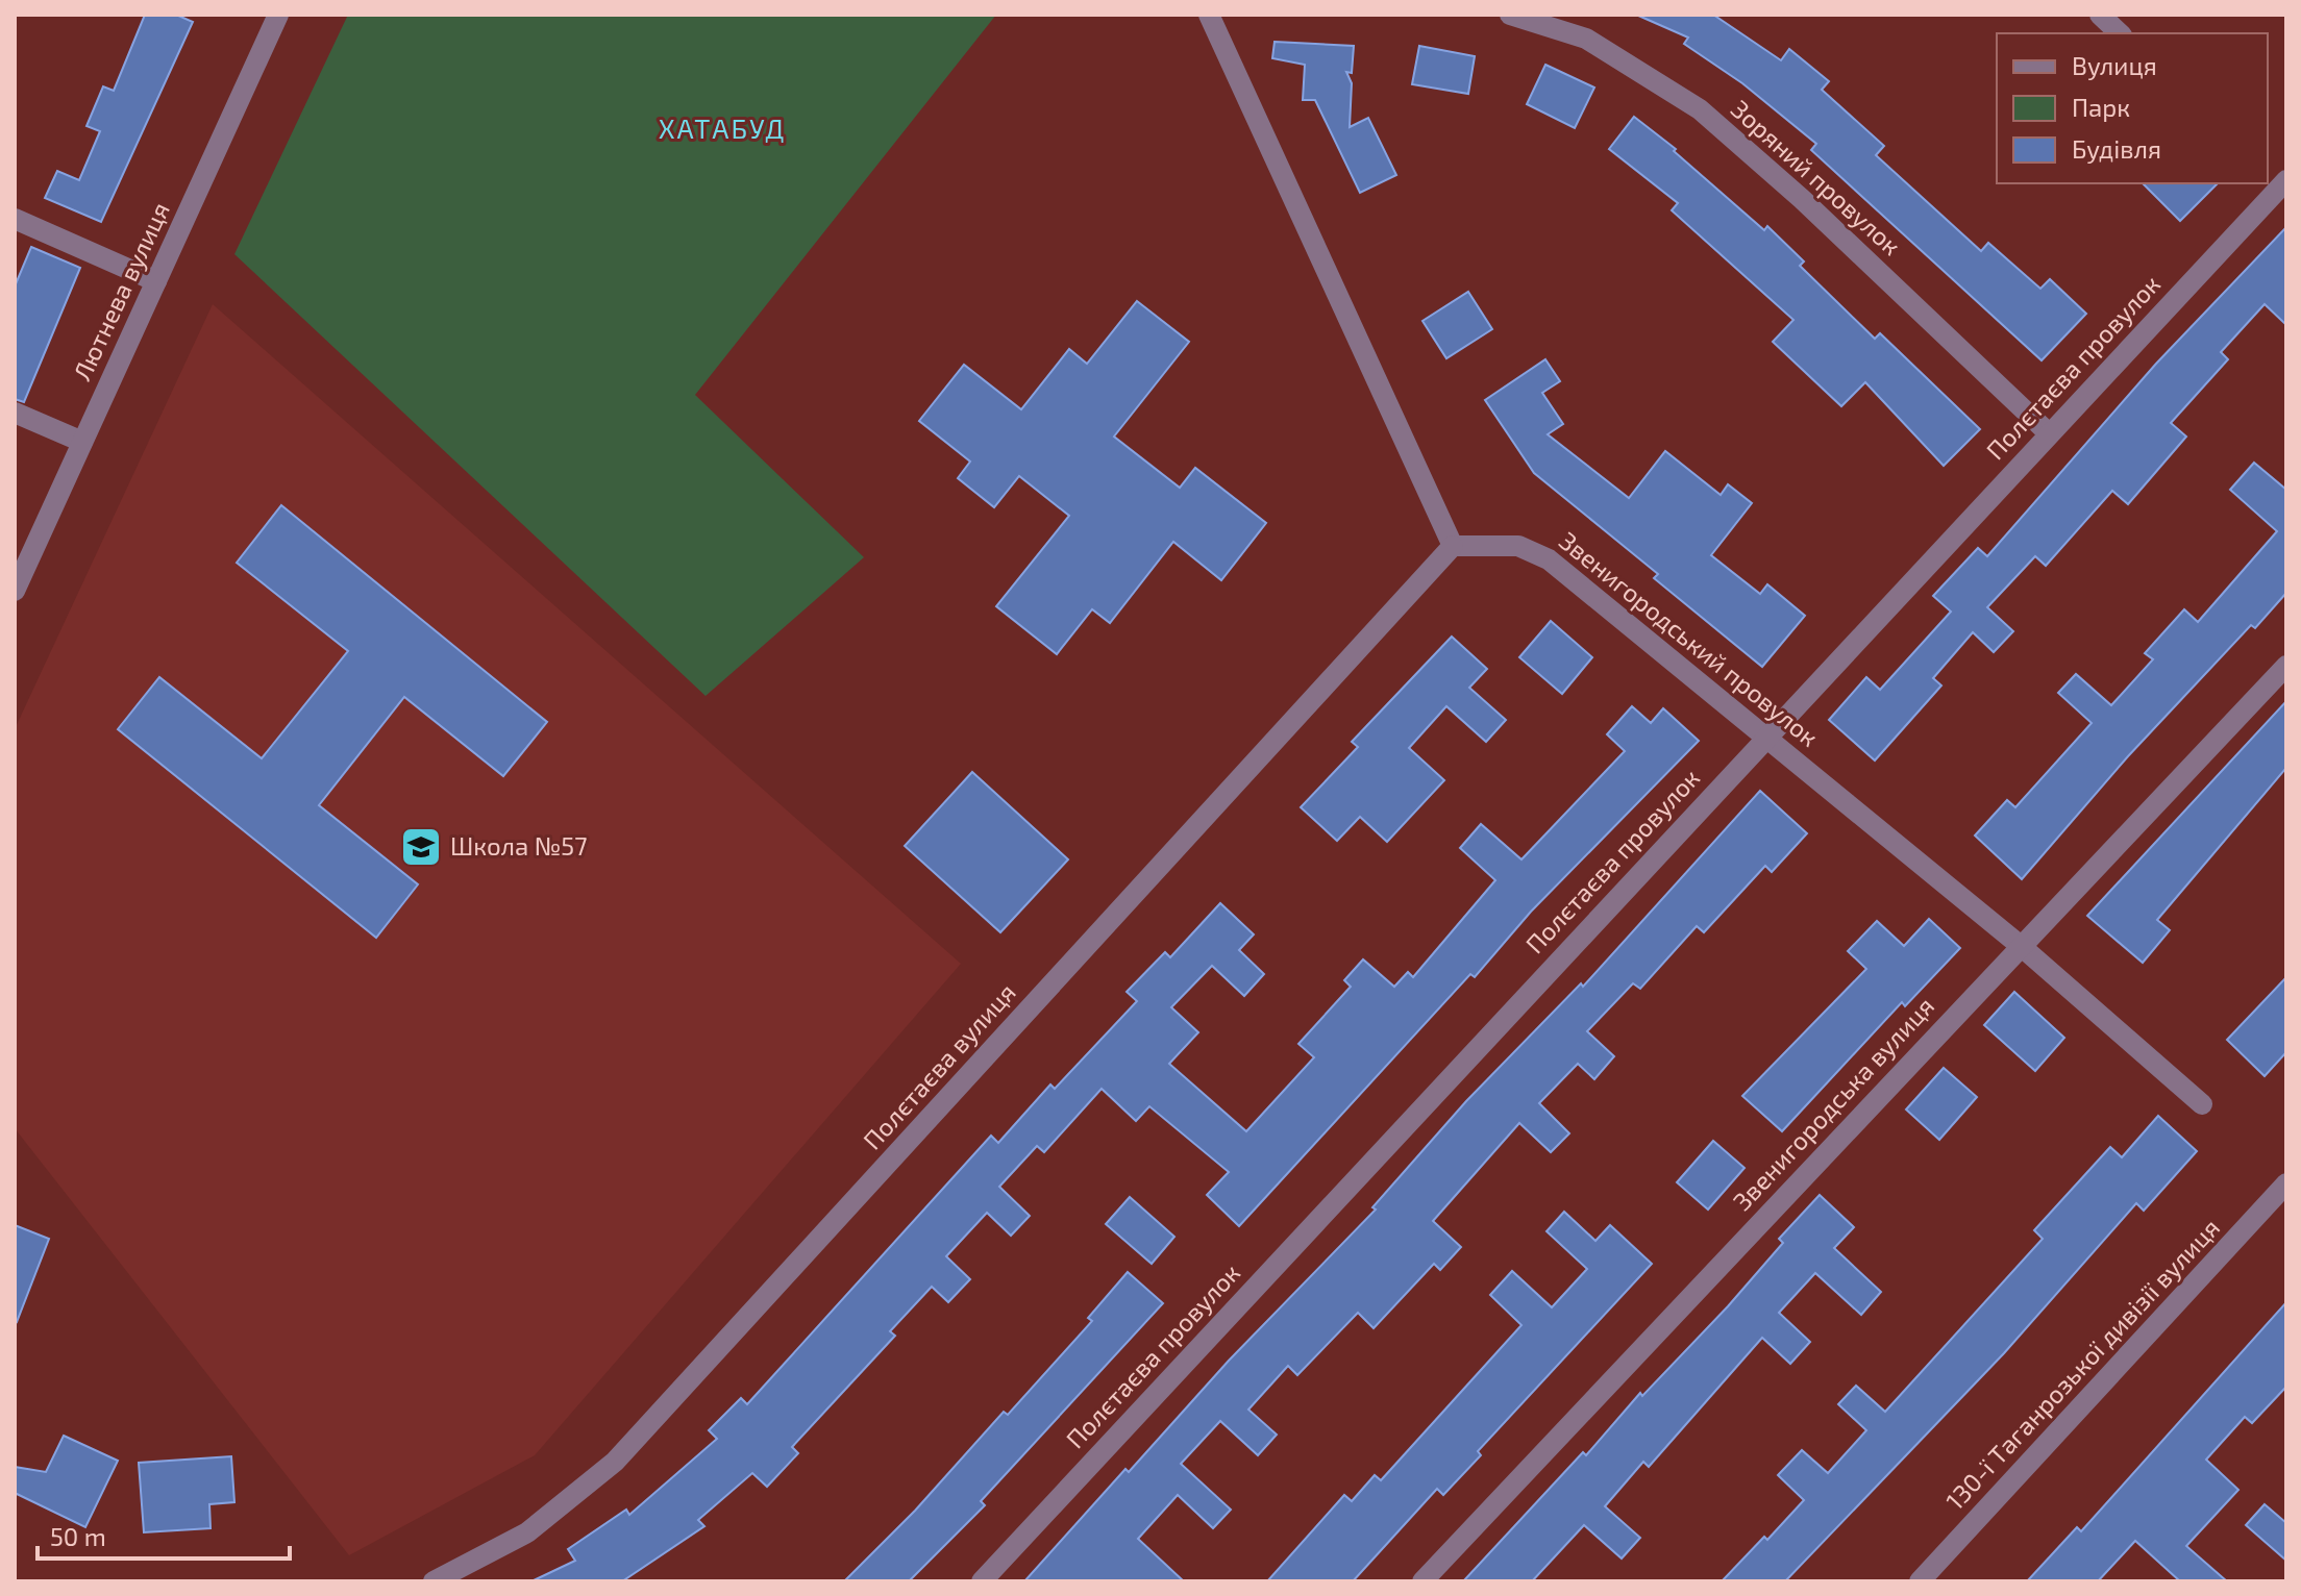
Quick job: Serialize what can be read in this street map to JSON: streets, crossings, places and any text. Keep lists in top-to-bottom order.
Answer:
{
  "streets": {
    "street": [
      "Зоряний провулок",
      "Лютнева вулиця",
      "Полєтаєва провулок",
      "Звенигородський провулок",
      "Полєтаєва вулиця",
      "Звенигородська вулиця",
      "130-ї Таганрозької дивізії вулиця"
    ]
  },
  "crossings": [
    ["Зоряний провулок", "Полєтаєва провулок"],
    ["Полєтаєва провулок", "Звенигородський провулок"],
    ["Звенигородський провулок", "Полєтаєва вулиця"],
    ["Звенигородський провулок", "Звенигородська вулиця"]
  ],
  "districts": ["ХАТАБУД"],
  "places": {
    "school or university": ["Школа №57"]
  },
  "legend": ["Вулиця", "Парк", "Будівля"],
  "scale_bar": "50 m"
}
